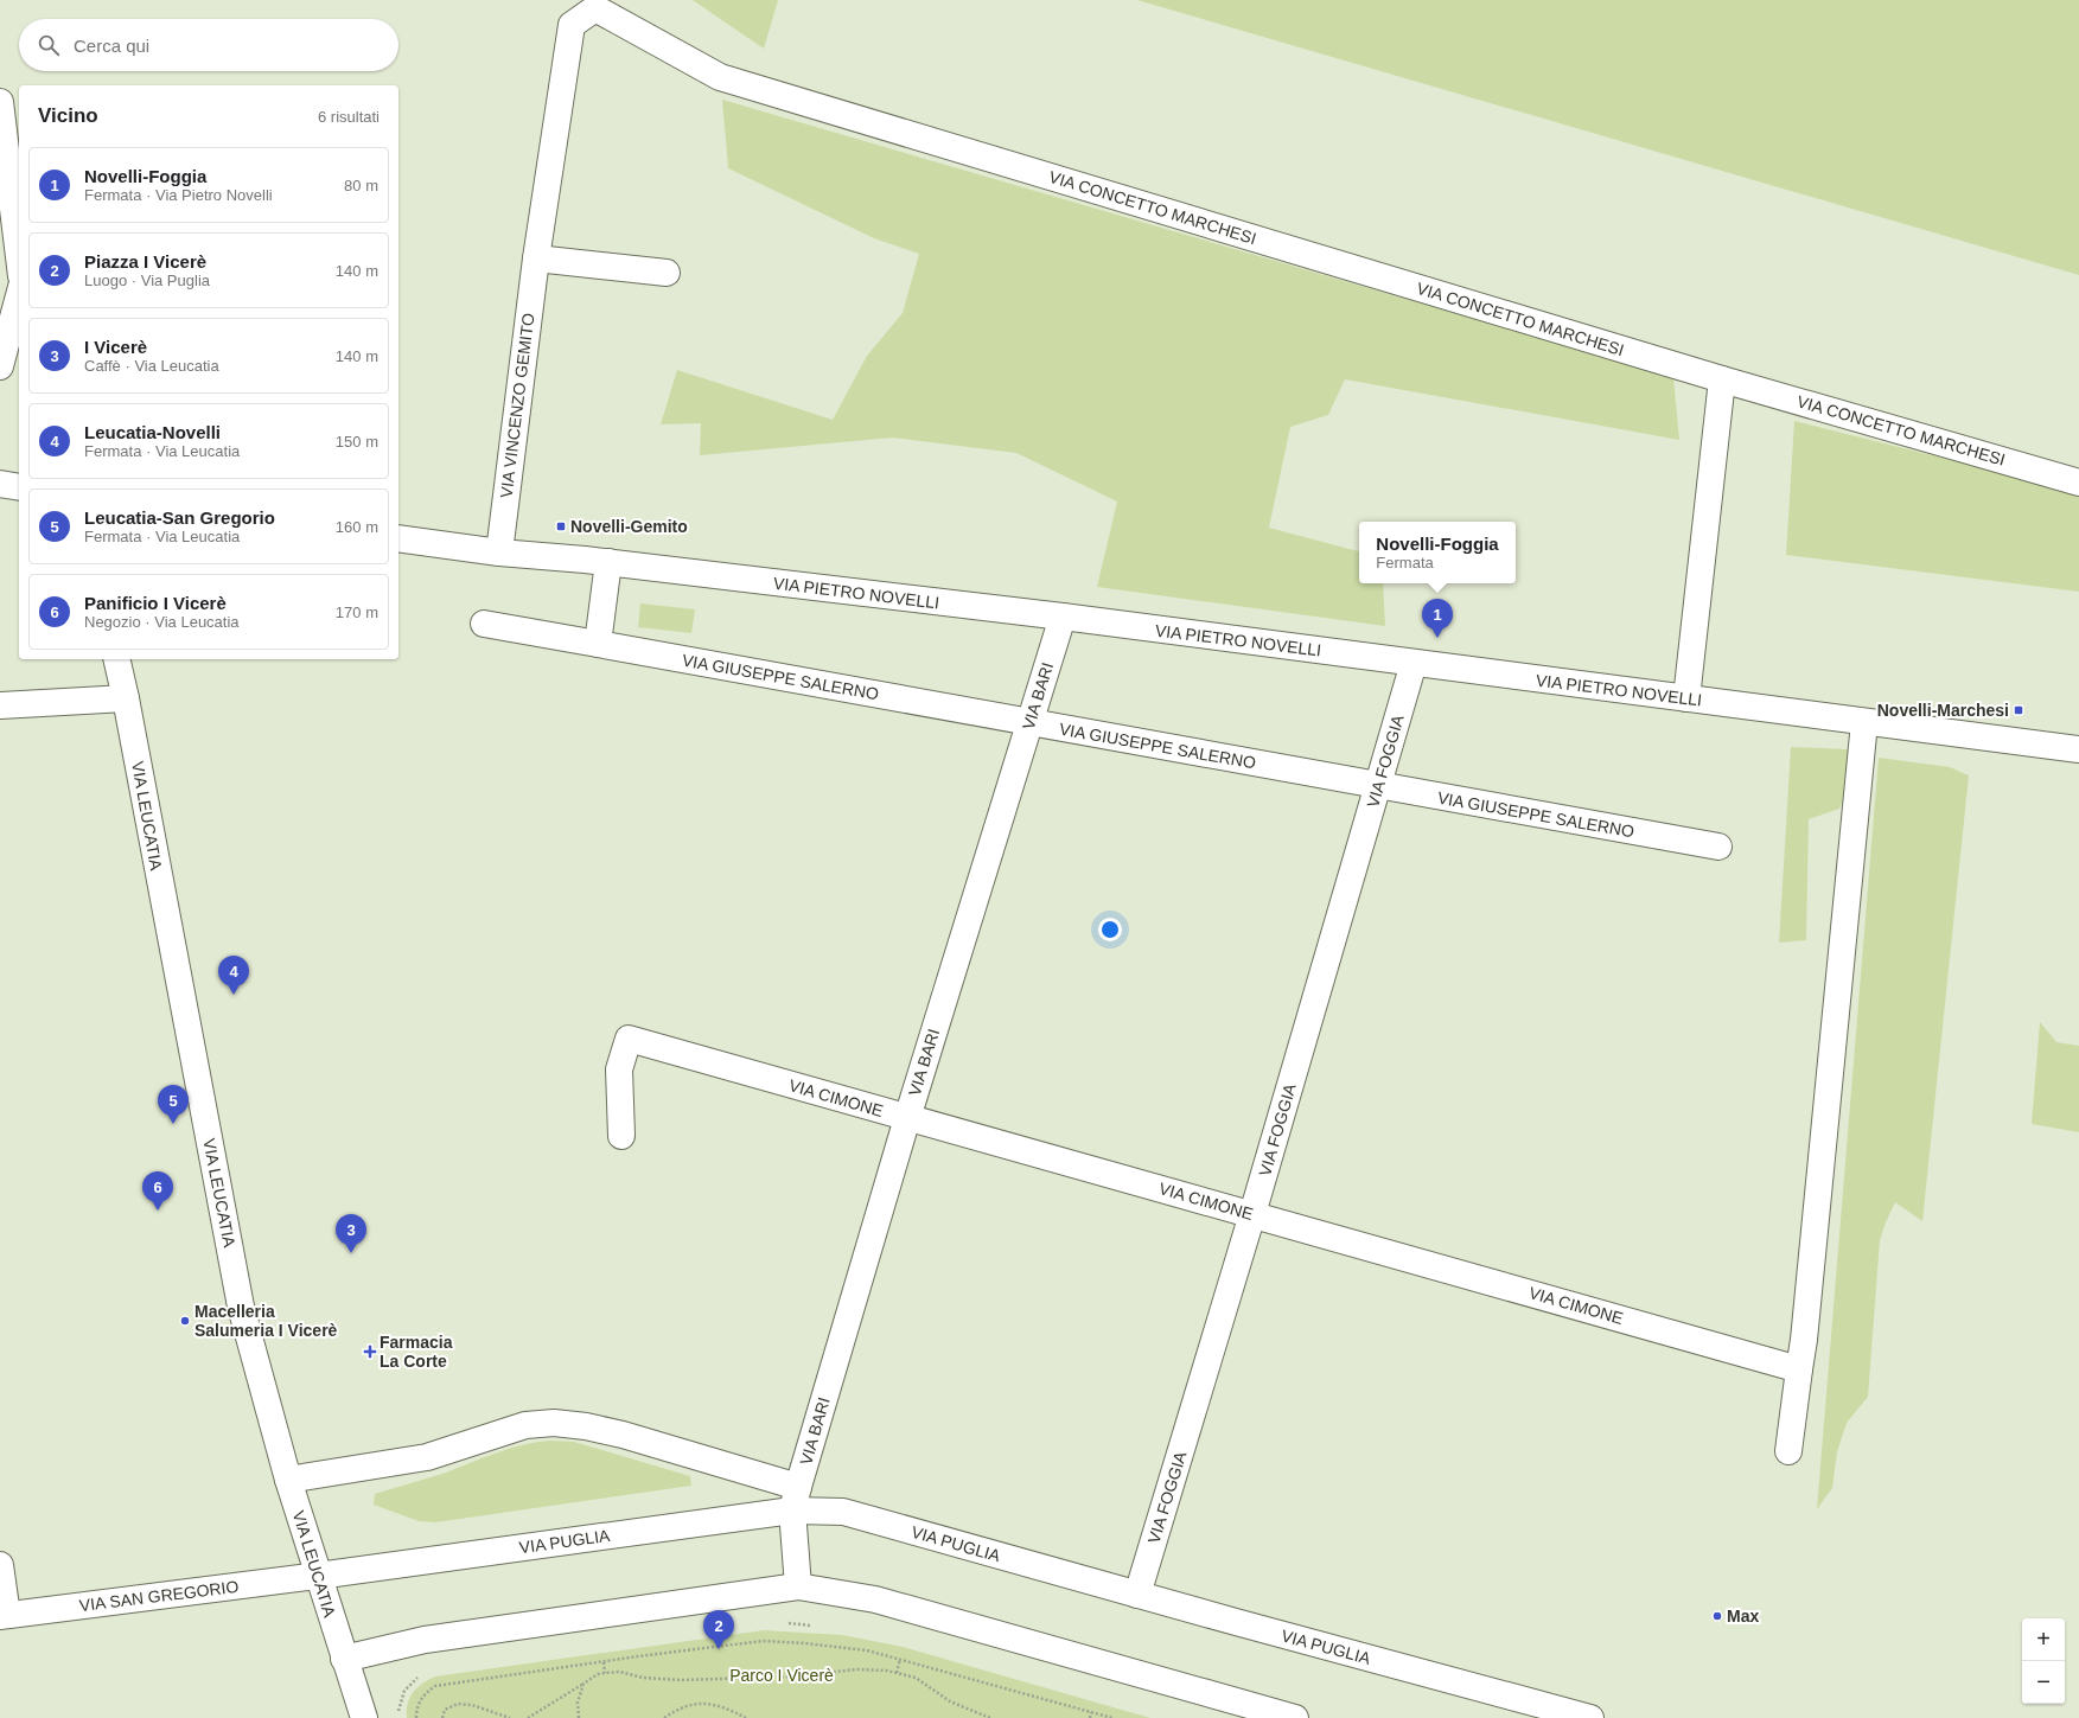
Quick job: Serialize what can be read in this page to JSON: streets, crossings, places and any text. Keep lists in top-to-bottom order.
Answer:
{
  "streets": {
    "street": [
      "VIA CONCETTO MARCHESI",
      "VIA VINCENZO GEMITO",
      "VIA PIETRO NOVELLI",
      "VIA GIUSEPPE SALERNO",
      "VIA BARI",
      "VIA FOGGIA",
      "VIA LEUCATIA",
      "VIA CIMONE",
      "VIA PUGLIA",
      "VIA SAN GREGORIO"
    ]
  },
  "crossings": [
    ["VIA CONCETTO MARCHESI", "VIA VINCENZO GEMITO"],
    ["VIA VINCENZO GEMITO", "VIA PIETRO NOVELLI"],
    ["VIA PIETRO NOVELLI", "VIA BARI"],
    ["VIA PIETRO NOVELLI", "VIA FOGGIA"],
    ["VIA GIUSEPPE SALERNO", "VIA BARI"],
    ["VIA GIUSEPPE SALERNO", "VIA FOGGIA"],
    ["VIA BARI", "VIA CIMONE"],
    ["VIA BARI", "VIA PUGLIA"],
    ["VIA FOGGIA", "VIA CIMONE"],
    ["VIA FOGGIA", "VIA PUGLIA"],
    ["VIA LEUCATIA", "VIA PUGLIA"],
    ["VIA LEUCATIA", "VIA SAN GREGORIO"],
    ["VIA PUGLIA", "VIA SAN GREGORIO"]
  ],
  "parks": ["Parco I Vicerè"],
  "places": {
    "transit": ["Novelli-Gemito", "Novelli-Marchesi"],
    "other": ["Macelleria Salumeria I Vicerè", "Max"],
    "health": ["Farmacia La Corte"]
  },
  "page": {
    "search": "Cerca qui",
    "heading": ["Vicino", "6 risultati"],
    "list": [
      {
        "mark": "1",
        "name": "Novelli-Foggia",
        "note": "Fermata · Via Pietro Novelli",
        "value": "80 m"
      },
      {
        "mark": "2",
        "name": "Piazza I Vicerè",
        "note": "Luogo · Via Puglia",
        "value": "140 m"
      },
      {
        "mark": "3",
        "name": "I Vicerè",
        "note": "Caffè · Via Leucatia",
        "value": "140 m"
      },
      {
        "mark": "4",
        "name": "Leucatia-Novelli",
        "note": "Fermata · Via Leucatia",
        "value": "150 m"
      },
      {
        "mark": "5",
        "name": "Leucatia-San Gregorio",
        "note": "Fermata · Via Leucatia",
        "value": "160 m"
      },
      {
        "mark": "6",
        "name": "Panificio I Vicerè",
        "note": "Negozio · Via Leucatia",
        "value": "170 m"
      }
    ],
    "popup": ["Novelli-Foggia", "Fermata"],
    "pins": [
      "1",
      "4",
      "5",
      "6",
      "3",
      "2"
    ],
    "map_buttons": ["+", "−"]
  }
}
